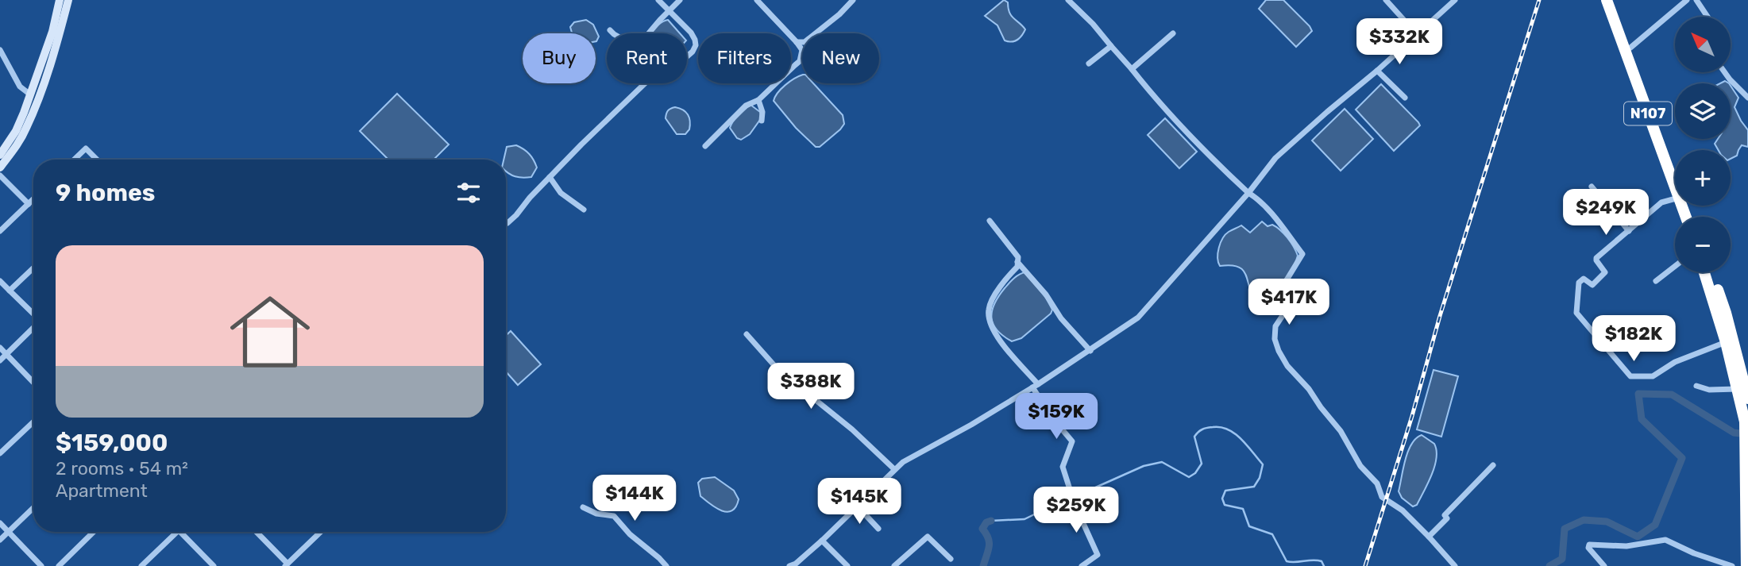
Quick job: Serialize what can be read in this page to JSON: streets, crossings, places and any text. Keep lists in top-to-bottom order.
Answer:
{
  "streets": {
    "highway": ["N107"]
  },
  "north": "top left",
  "page": {
    "map_buttons": ["+", "−"],
    "price": [
      "$332K",
      "$249K",
      "$417K",
      "$182K",
      "$388K",
      "$159K",
      "$144K",
      "$145K",
      "$259K"
    ],
    "chip": [
      "Buy",
      "Rent",
      "Filters",
      "New"
    ],
    "heading": "9 homes",
    "list": [
      {
        "name": "$159,000",
        "note": "2 rooms · 54 m² · Apartment"
      }
    ]
  }
}
